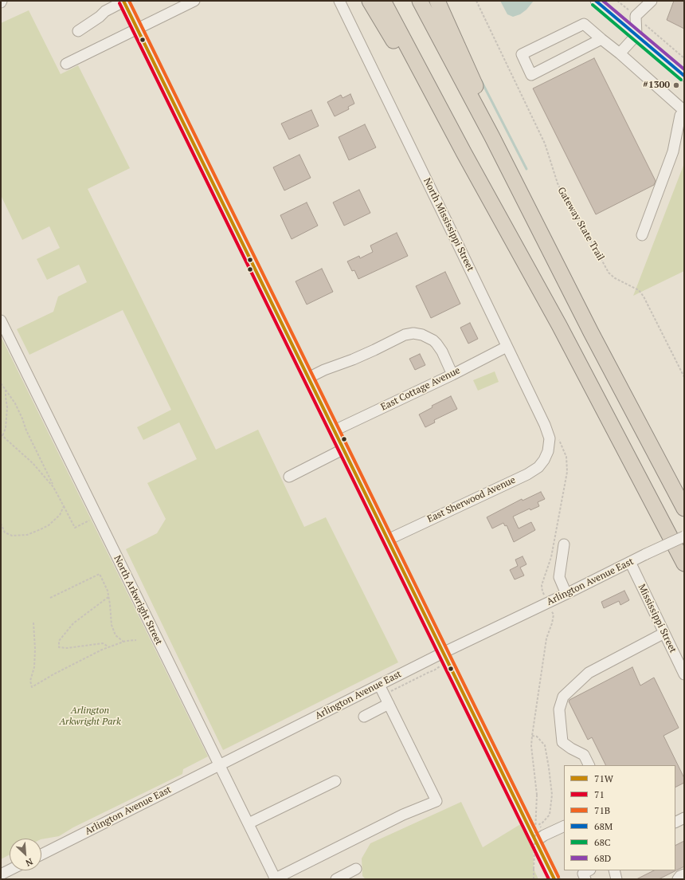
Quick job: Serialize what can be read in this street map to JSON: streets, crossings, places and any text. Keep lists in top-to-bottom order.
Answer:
{
  "streets": {
    "street": [
      "North Mississippi Street",
      "East Cottage Avenue",
      "East Sherwood Avenue",
      "Arlington Avenue East",
      "North Arkwright Street",
      "Mississippi Street"
    ],
    "path": ["Gateway State Trail"]
  },
  "crossings": [
    ["North Mississippi Street", "East Cottage Avenue"],
    ["North Mississippi Street", "East Sherwood Avenue"],
    ["Arlington Avenue East", "North Arkwright Street"],
    ["Arlington Avenue East", "Mississippi Street"]
  ],
  "parks": ["Arlington Arkwright Park"],
  "places": ["#1300"],
  "lines": [
    "transit line 71W",
    "transit line 71B",
    "transit line 68M",
    "transit line 68D",
    "transit line 71",
    "transit line 68C"
  ],
  "legend": [
    "71W",
    "71",
    "71B",
    "68M",
    "68C",
    "68D"
  ],
  "north": "bottom right"
}
